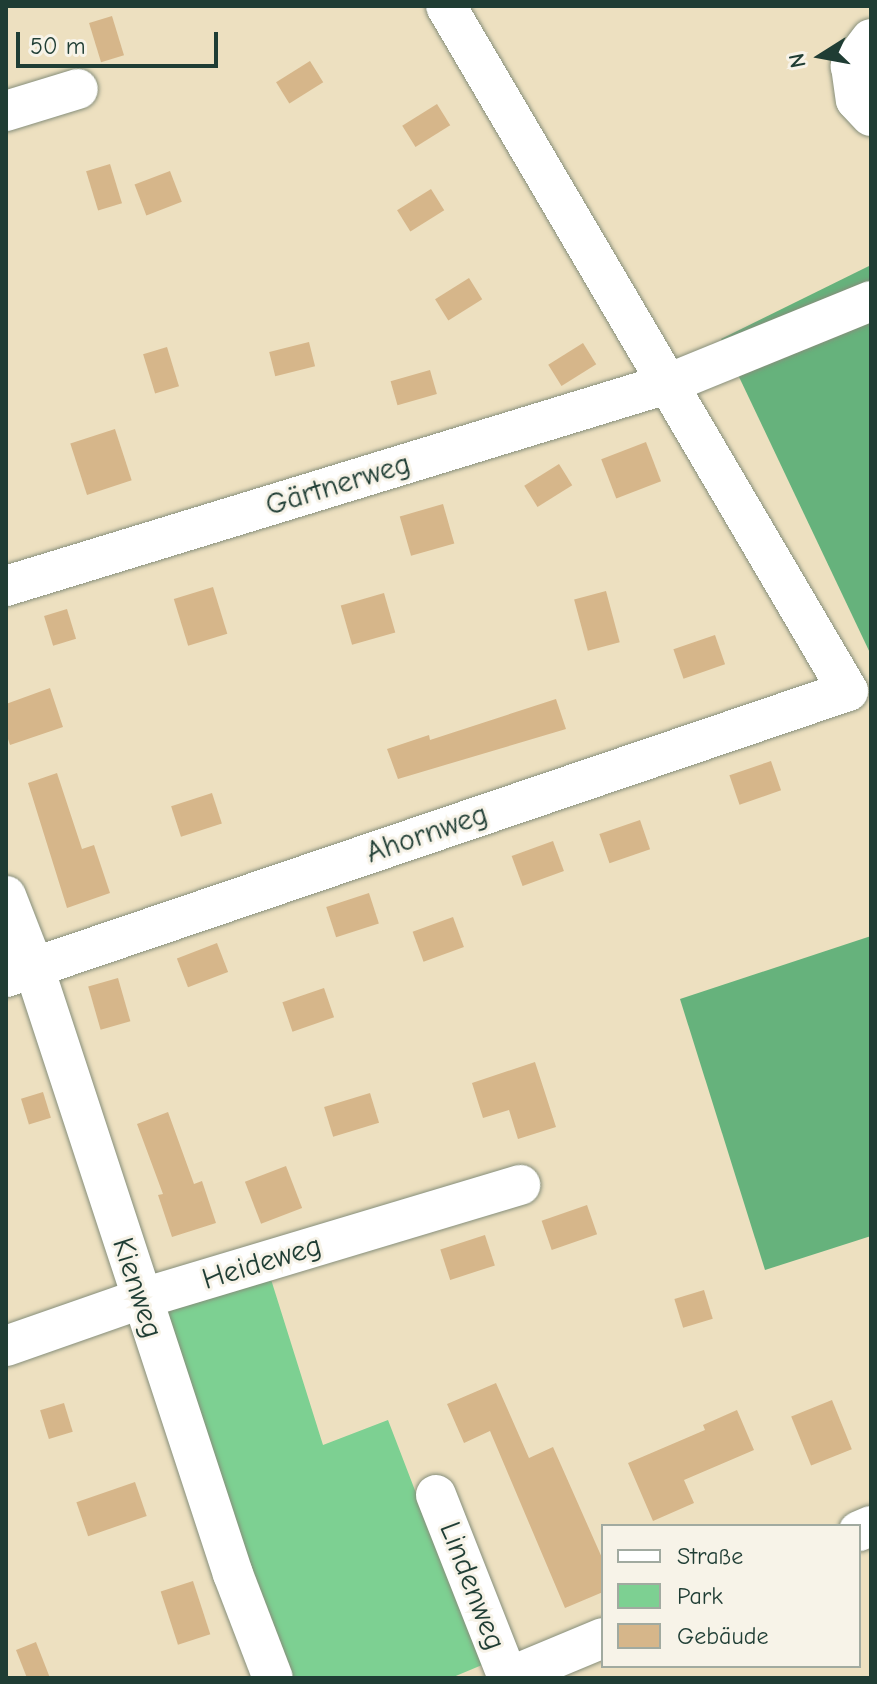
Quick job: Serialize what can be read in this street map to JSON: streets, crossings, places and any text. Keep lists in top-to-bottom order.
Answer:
{
  "streets": {
    "street": [
      "Gärtnerweg",
      "Ahornweg",
      "Heideweg",
      "Kienweg",
      "Lindenweg"
    ]
  },
  "crossings": [
    ["Gärtnerweg", "Ahornweg"],
    ["Ahornweg", "Kienweg"],
    ["Heideweg", "Kienweg"]
  ],
  "legend": ["Straße", "Park", "Gebäude"],
  "scale_bar": "50 m",
  "north": "left"
}
